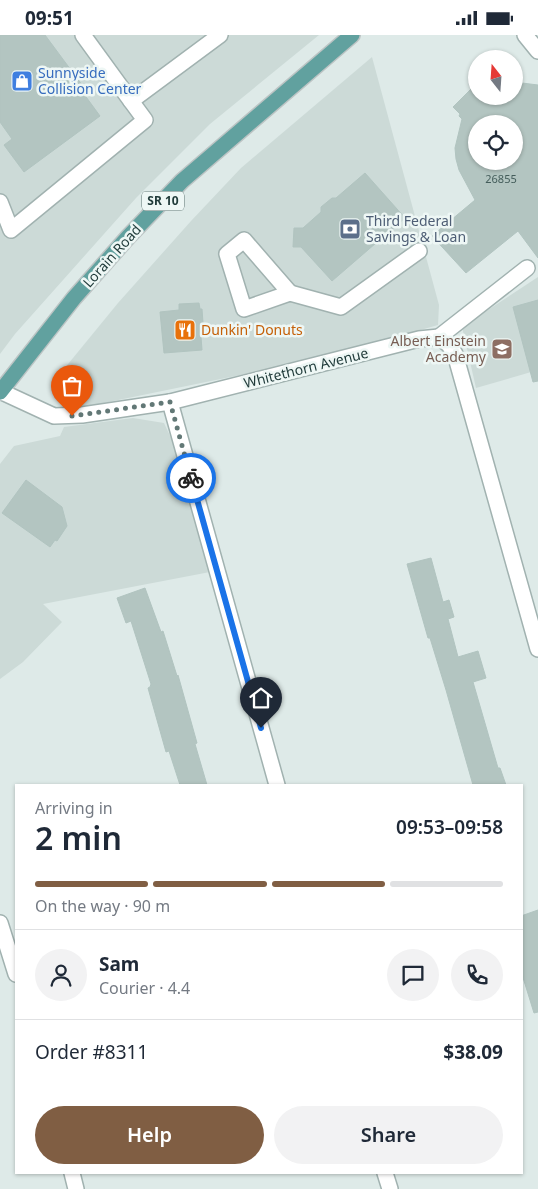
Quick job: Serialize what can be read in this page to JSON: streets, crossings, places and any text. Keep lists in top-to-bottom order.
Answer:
{
  "streets": {
    "main road": ["SR 10", "Lorain Road"],
    "street": ["Whitethorn Avenue"]
  },
  "crossings": [
    ["Lorain Road", "Whitethorn Avenue"]
  ],
  "places": {
    "shop": ["Sunnyside Collision Center"],
    "bank": ["Third Federal Savings & Loan"],
    "restaurant": ["Dunkin' Donuts"],
    "school or university": ["Albert Einstein Academy"]
  },
  "house_numbers": ["26855"],
  "north": "top",
  "page": {
    "status": "09:51",
    "heading": ["2 min", "Arriving in", "09:53–09:58"],
    "panel": [
      "Sam",
      "Courier · 4.4",
      "Order #8311",
      "$38.09"
    ],
    "bar": "On the way · 90 m",
    "buttons": ["Help", "Share"]
  }
}
